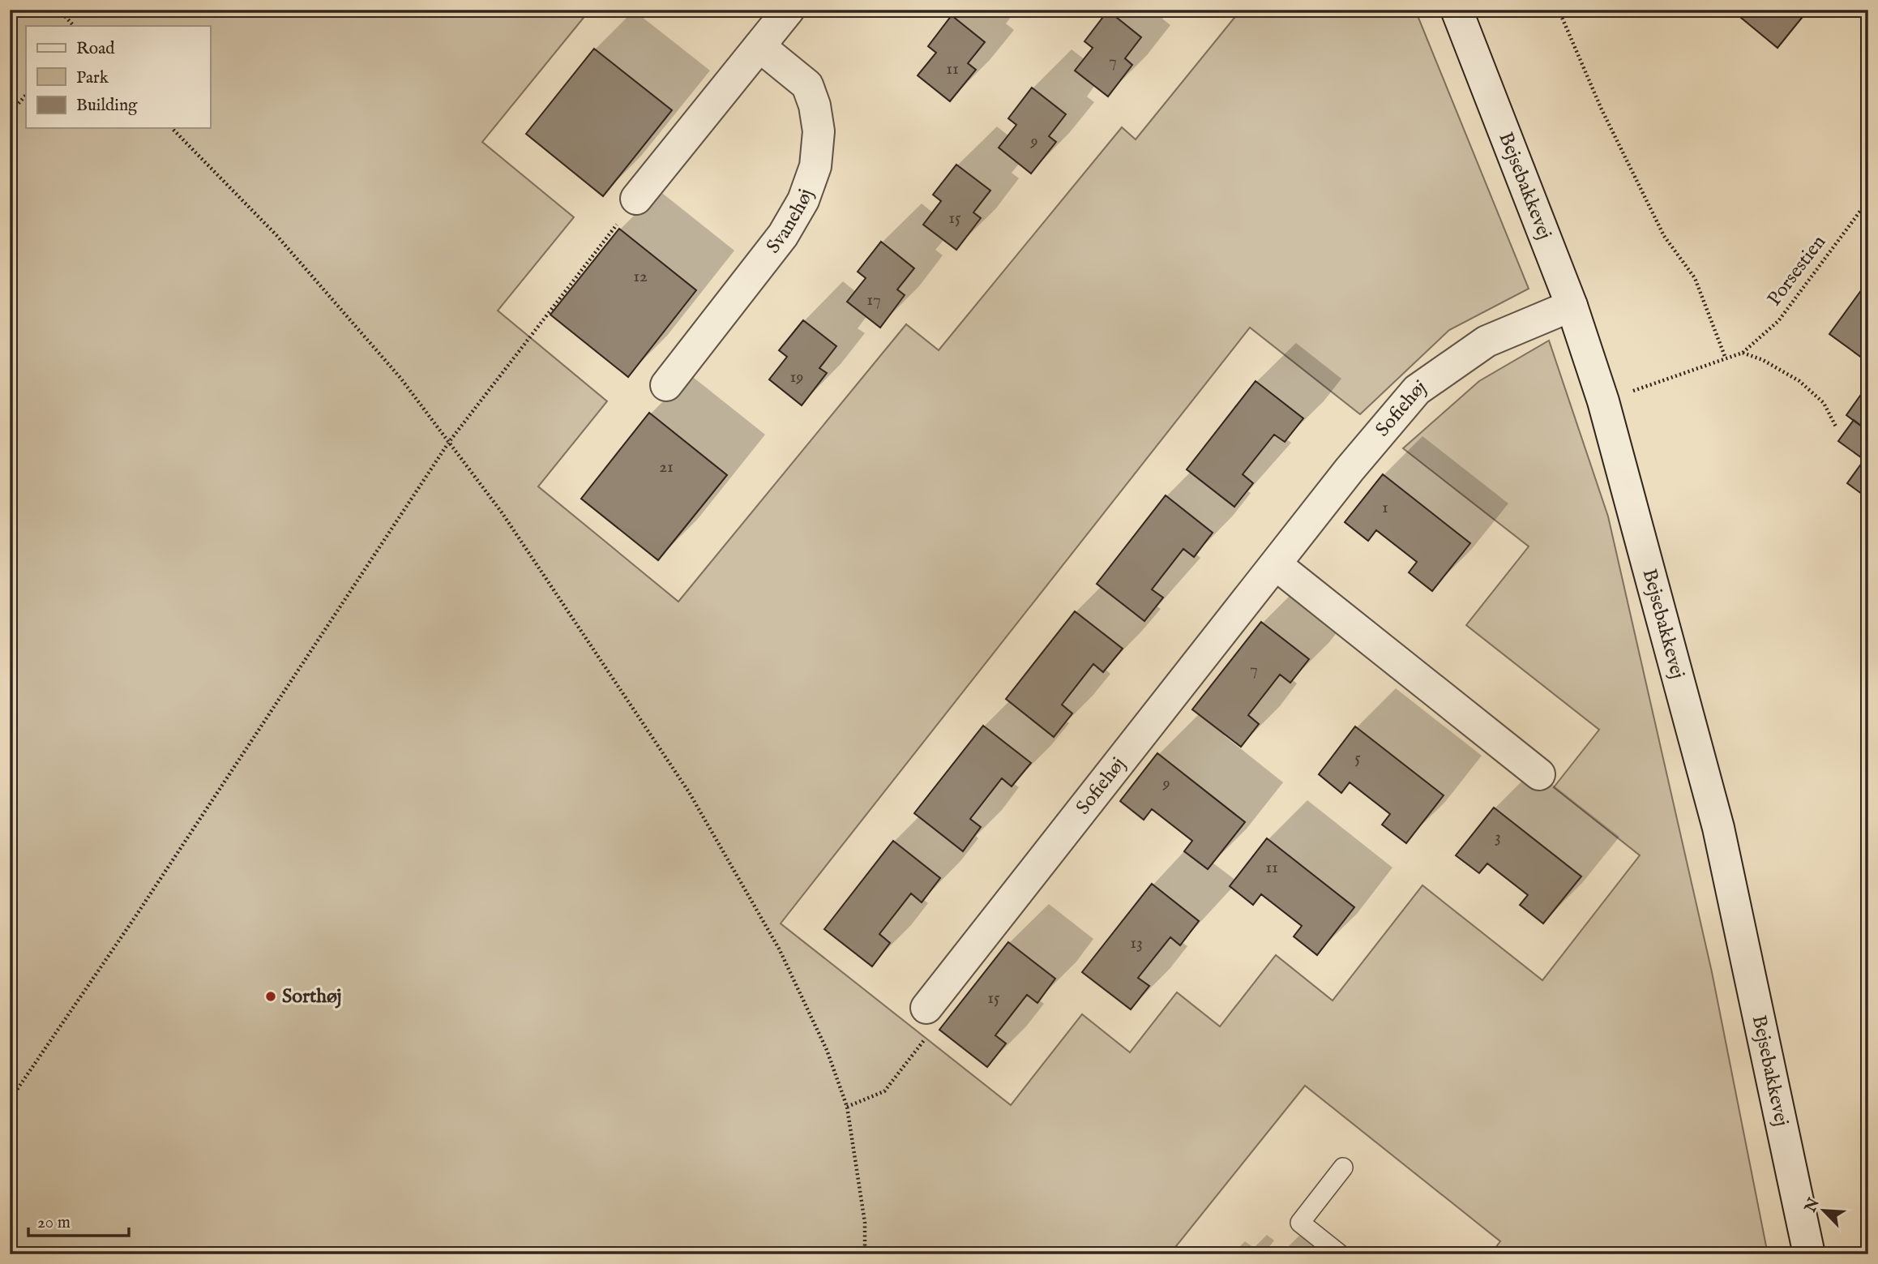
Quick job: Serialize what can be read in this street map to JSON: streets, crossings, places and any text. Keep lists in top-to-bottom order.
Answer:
{
  "streets": {
    "street": ["Bejsebakkevej", "Svanehøj", "Sofiehøj"],
    "path": ["Porsestien"]
  },
  "crossings": [
    ["Bejsebakkevej", "Sofiehøj"]
  ],
  "places": ["Sorthøj"],
  "house_numbers": [
    "7",
    "11",
    "9",
    "15",
    "12",
    "17",
    "19",
    "21",
    "1",
    "7",
    "5",
    "9",
    "3",
    "11",
    "13",
    "15"
  ],
  "legend": ["Road", "Park", "Building"],
  "scale_bar": "20 m",
  "north": "top left"
}
